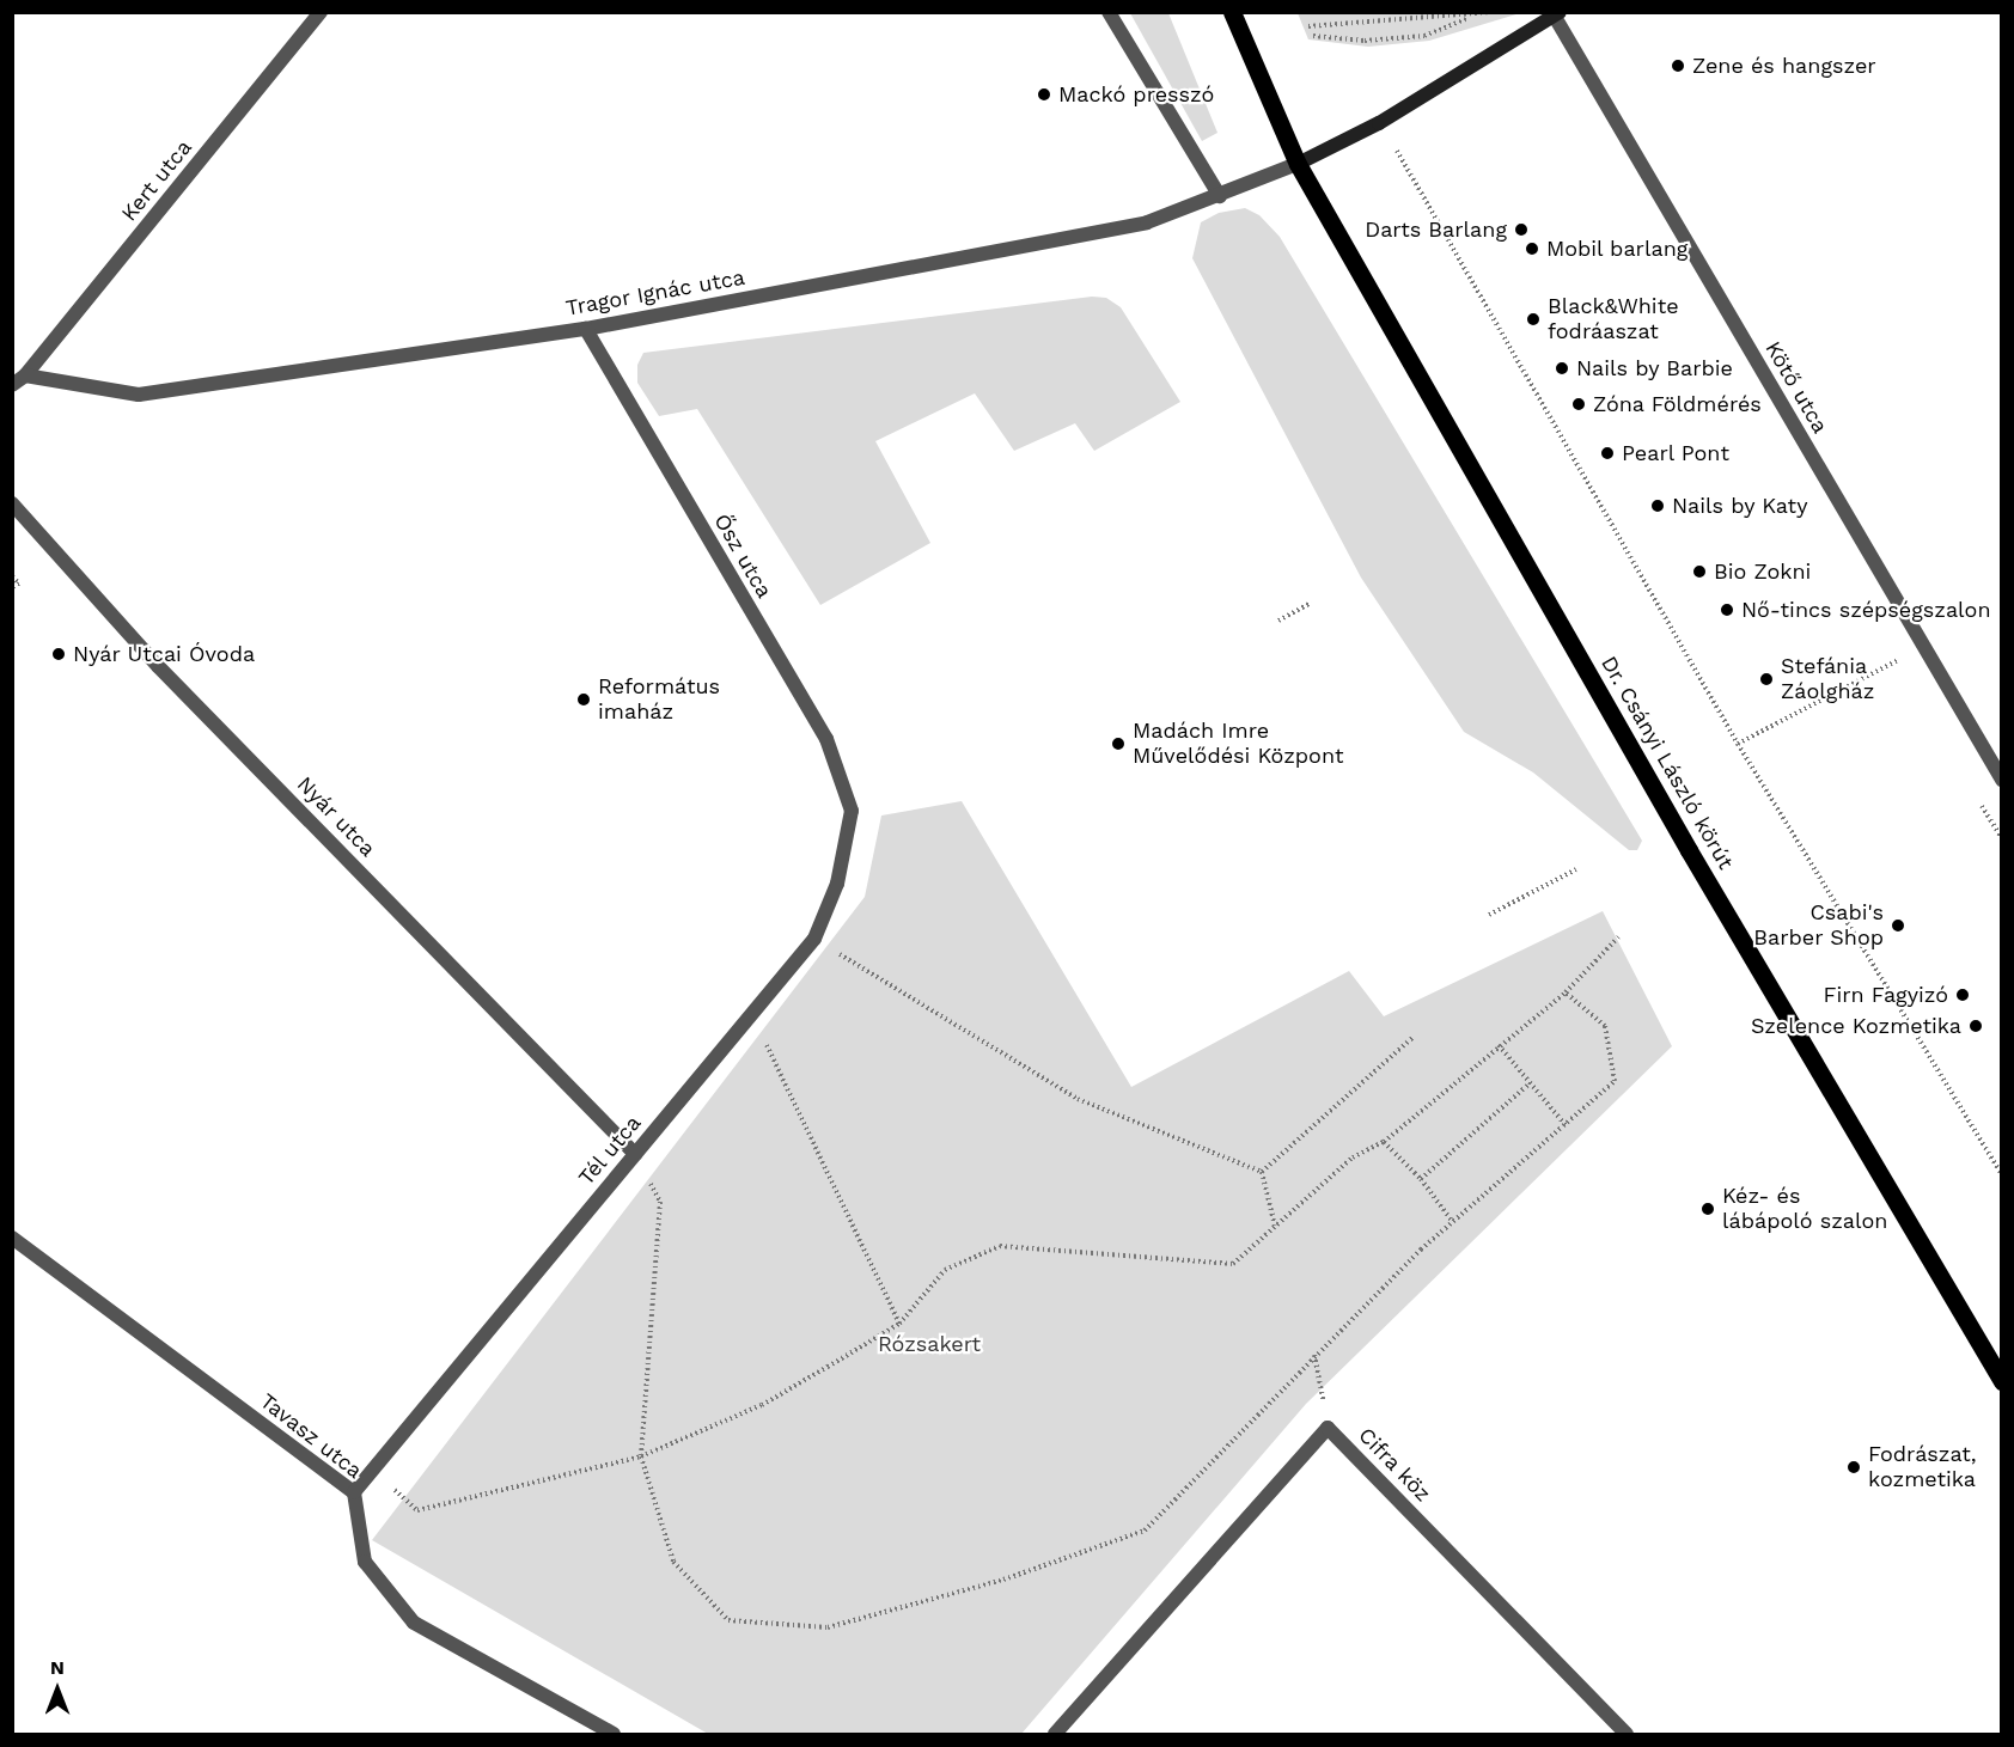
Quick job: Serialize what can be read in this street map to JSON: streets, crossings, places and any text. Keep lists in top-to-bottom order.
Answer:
{
  "streets": {
    "main road": ["Dr. Csányi László körút"],
    "street": [
      "Kert utca",
      "Tragor Ignác utca",
      "Kötő utca",
      "Ősz utca",
      "Nyár utca",
      "Tél utca",
      "Tavasz utca",
      "Cifra köz"
    ]
  },
  "crossings": [
    ["Kert utca", "Tragor Ignác utca"],
    ["Tragor Ignác utca", "Ősz utca"],
    ["Tragor Ignác utca", "Dr. Csányi László körút"],
    ["Ősz utca", "Tél utca"],
    ["Nyár utca", "Tél utca"],
    ["Tél utca", "Tavasz utca"]
  ],
  "parks": ["Rózsakert"],
  "places": [
    "Zene és hangszer",
    "Mackó presszó",
    "Darts Barlang",
    "Mobil barlang",
    "Black&White fodráaszat",
    "Nails by Barbie",
    "Zóna Földmérés",
    "Pearl Pont",
    "Nails by Katy",
    "Bio Zokni",
    "Nő-tincs szépségszalon",
    "Nyár Utcai Óvoda",
    "Stefánia Záolgház",
    "Református imaház",
    "Madách Imre Művelődési Központ",
    "Csabi's Barber Shop",
    "Firn Fagyizó",
    "Szelence Kozmetika",
    "Kéz- és lábápoló szalon",
    "Fodrászat, kozmetika"
  ],
  "north": "top"
}
